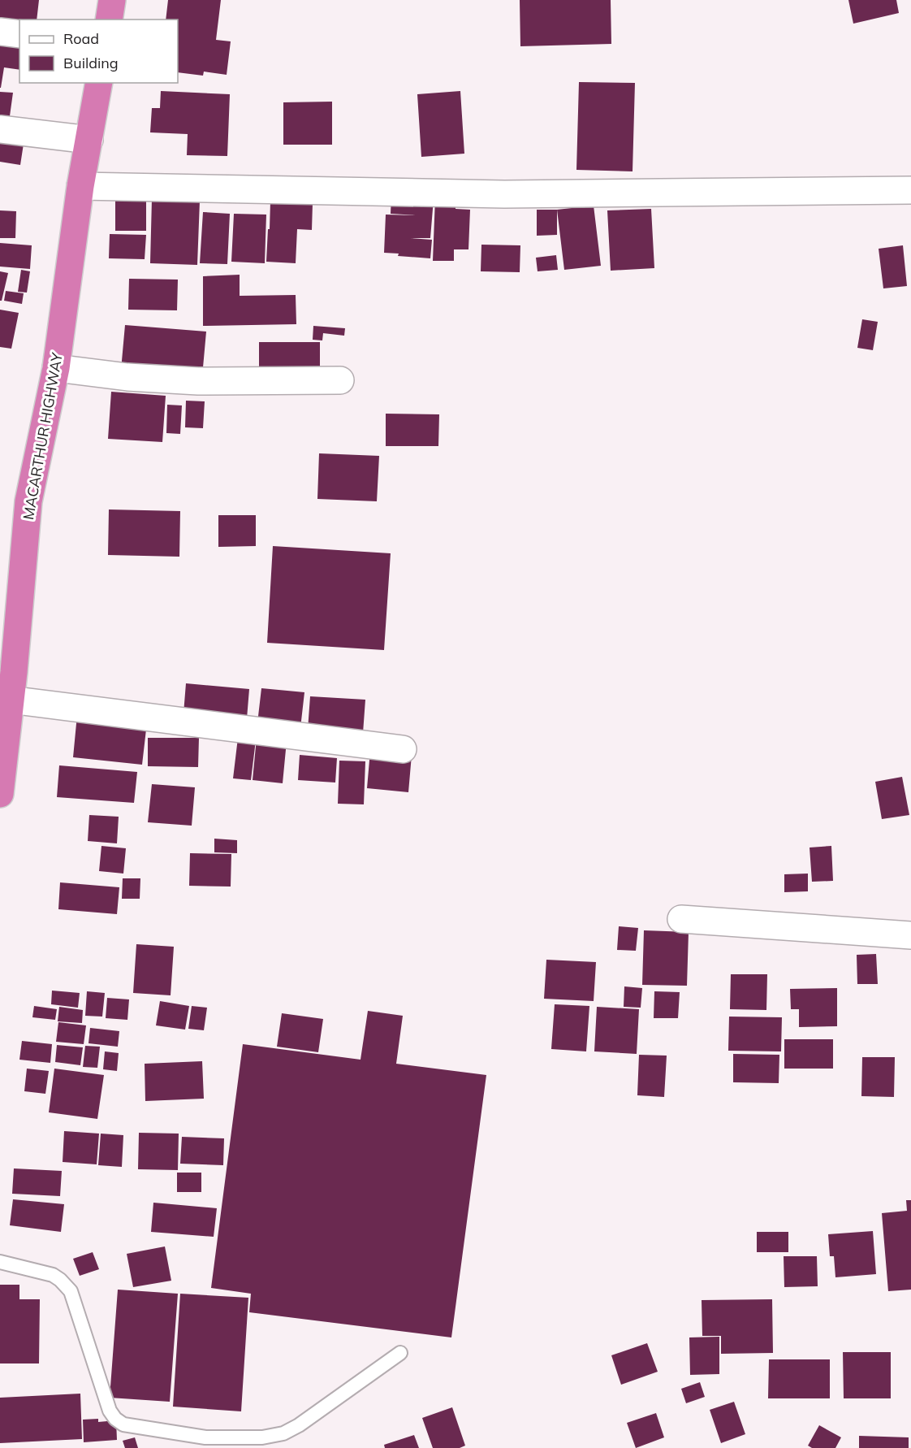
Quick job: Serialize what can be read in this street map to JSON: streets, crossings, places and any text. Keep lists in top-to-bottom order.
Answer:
{
  "streets": {
    "highway": ["MACARTHUR HIGHWAY"]
  },
  "legend": ["Road", "Building"]
}
